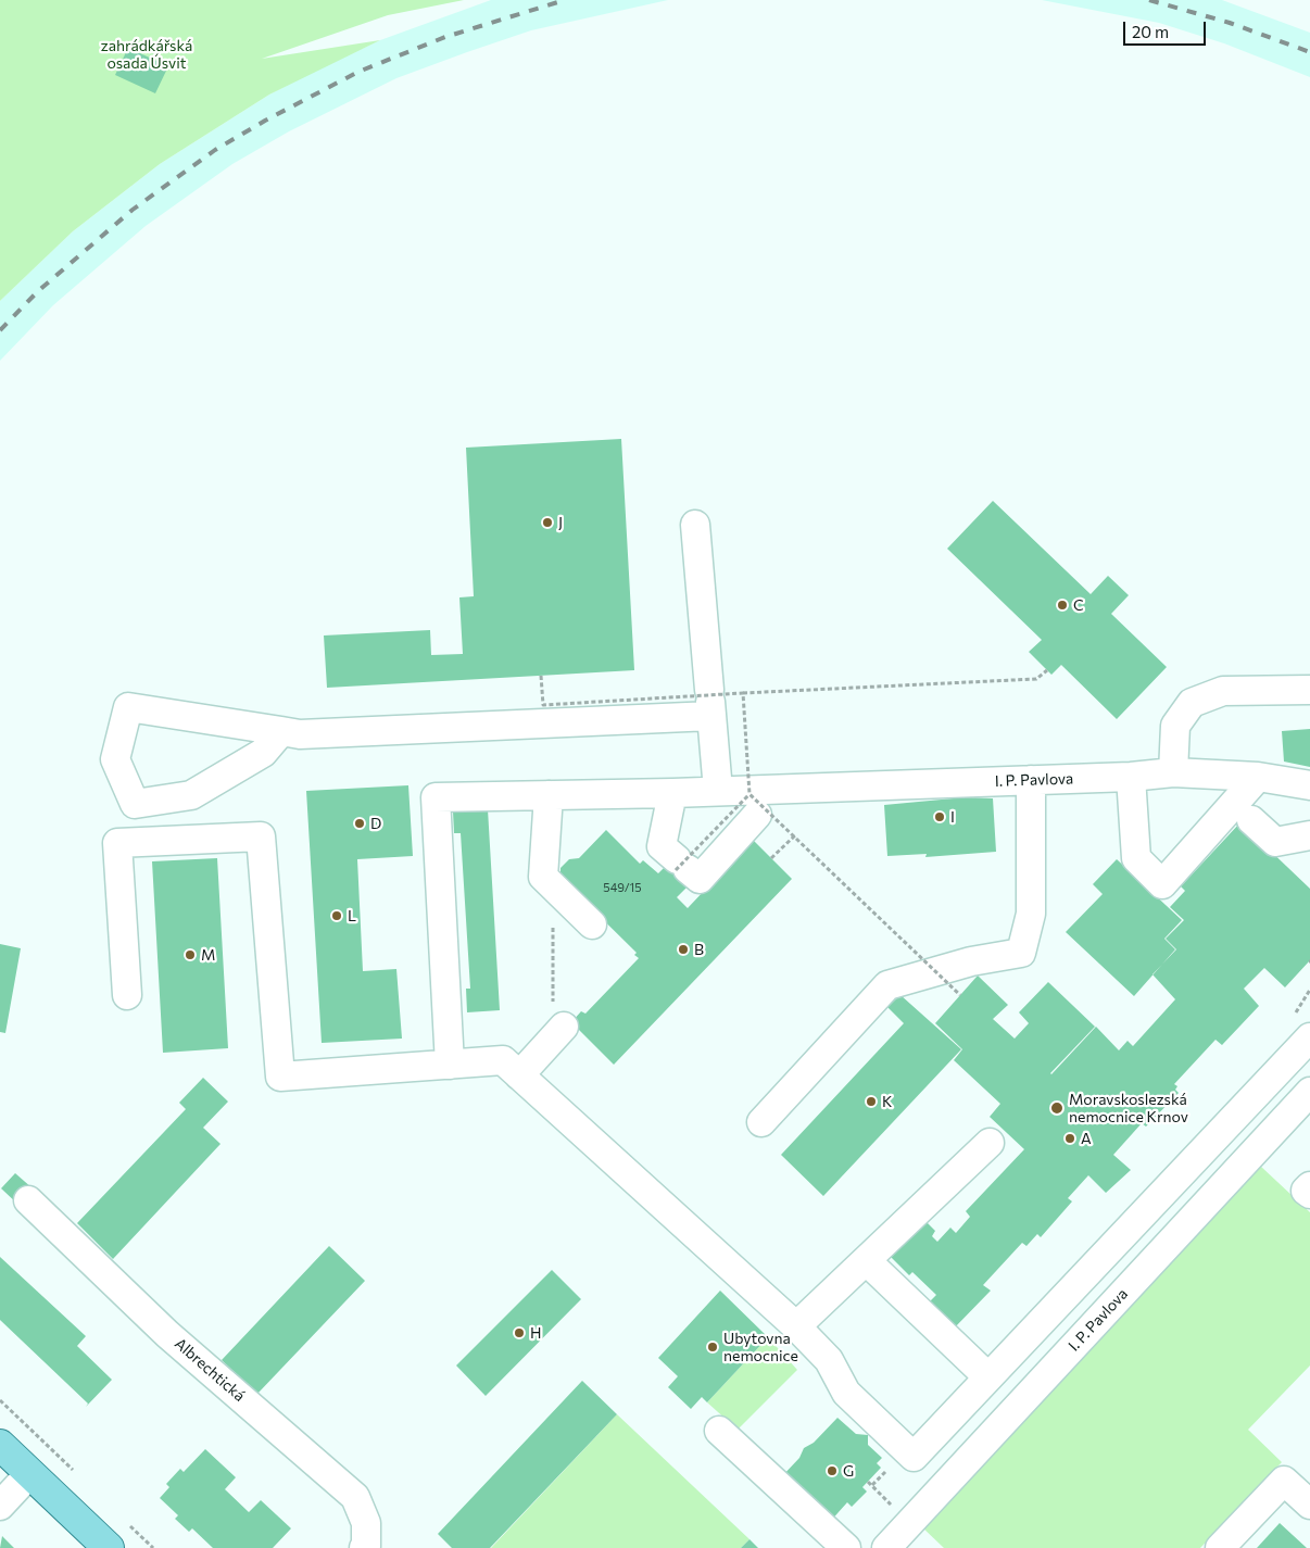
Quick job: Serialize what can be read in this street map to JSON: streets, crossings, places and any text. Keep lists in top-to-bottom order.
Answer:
{
  "streets": {
    "street": ["I. P. Pavlova", "Albrechtická"]
  },
  "parks": ["zahrádkářská osada Úsvit"],
  "places": [
    "J",
    "C",
    "I",
    "D",
    "L",
    "B",
    "M",
    "K",
    "Moravskoslezská nemocnice Krnov",
    "A",
    "H",
    "Ubytovna nemocnice",
    "G"
  ],
  "house_numbers": ["549/15"],
  "scale_bar": "20 m"
}
